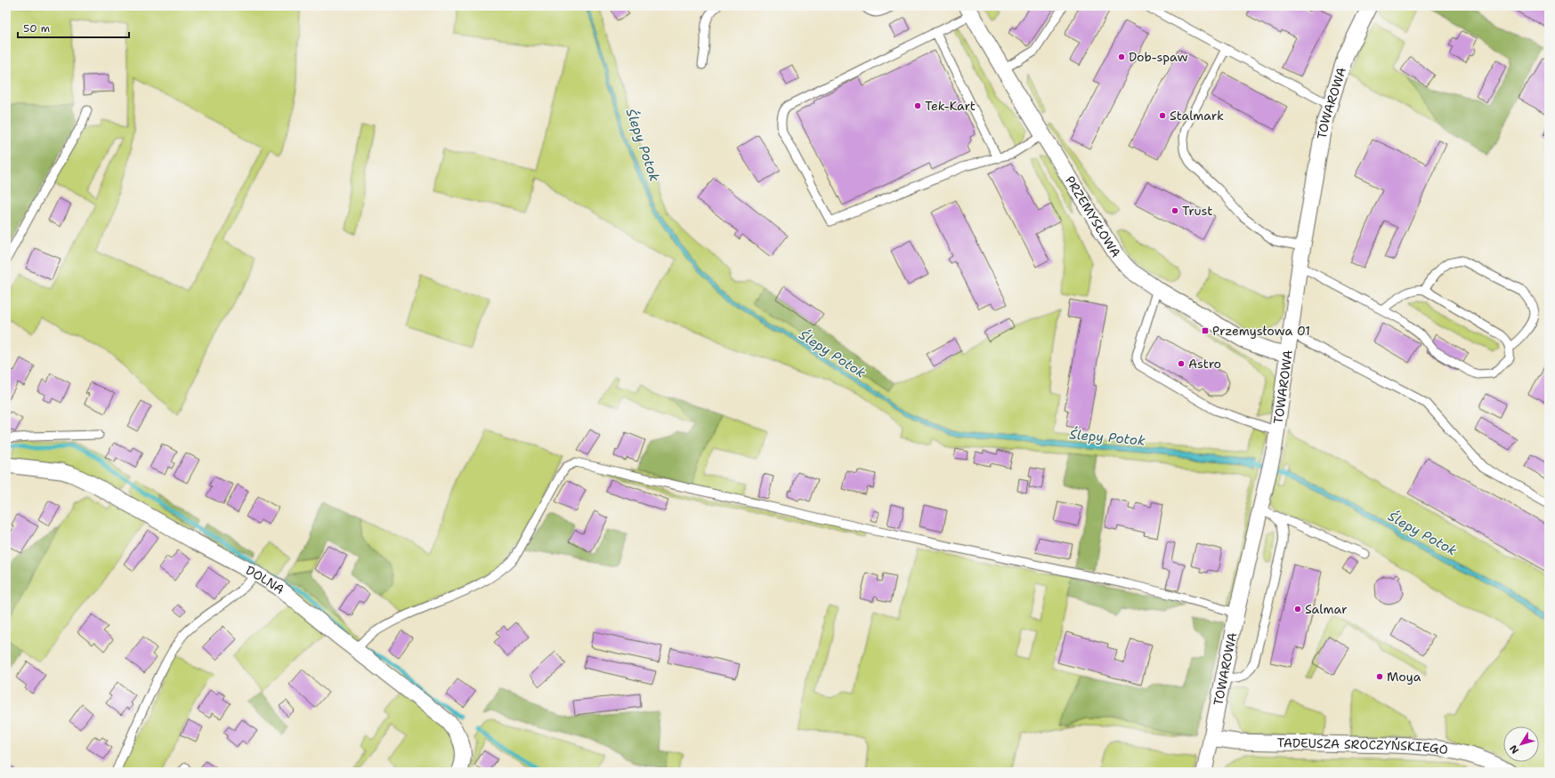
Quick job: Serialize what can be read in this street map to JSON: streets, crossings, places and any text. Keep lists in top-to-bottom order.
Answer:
{
  "streets": {
    "street": [
      "TOWAROWA",
      "PRZEMYSŁOWA",
      "DOLNA",
      "TADEUSZA SROCZYŃSKIEGO"
    ]
  },
  "crossings": [
    ["TOWAROWA", "PRZEMYSŁOWA"],
    ["TOWAROWA", "TADEUSZA SROCZYŃSKIEGO"]
  ],
  "water": ["Ślepy Potok"],
  "places": {
    "other": [
      "Dob-spaw",
      "Tek-Kart",
      "Stalmark",
      "Trust",
      "Astro",
      "Salmar",
      "Moya"
    ],
    "transit": ["Przemysłowa 01"]
  },
  "scale_bar": "50 m",
  "north": "bottom left"
}
